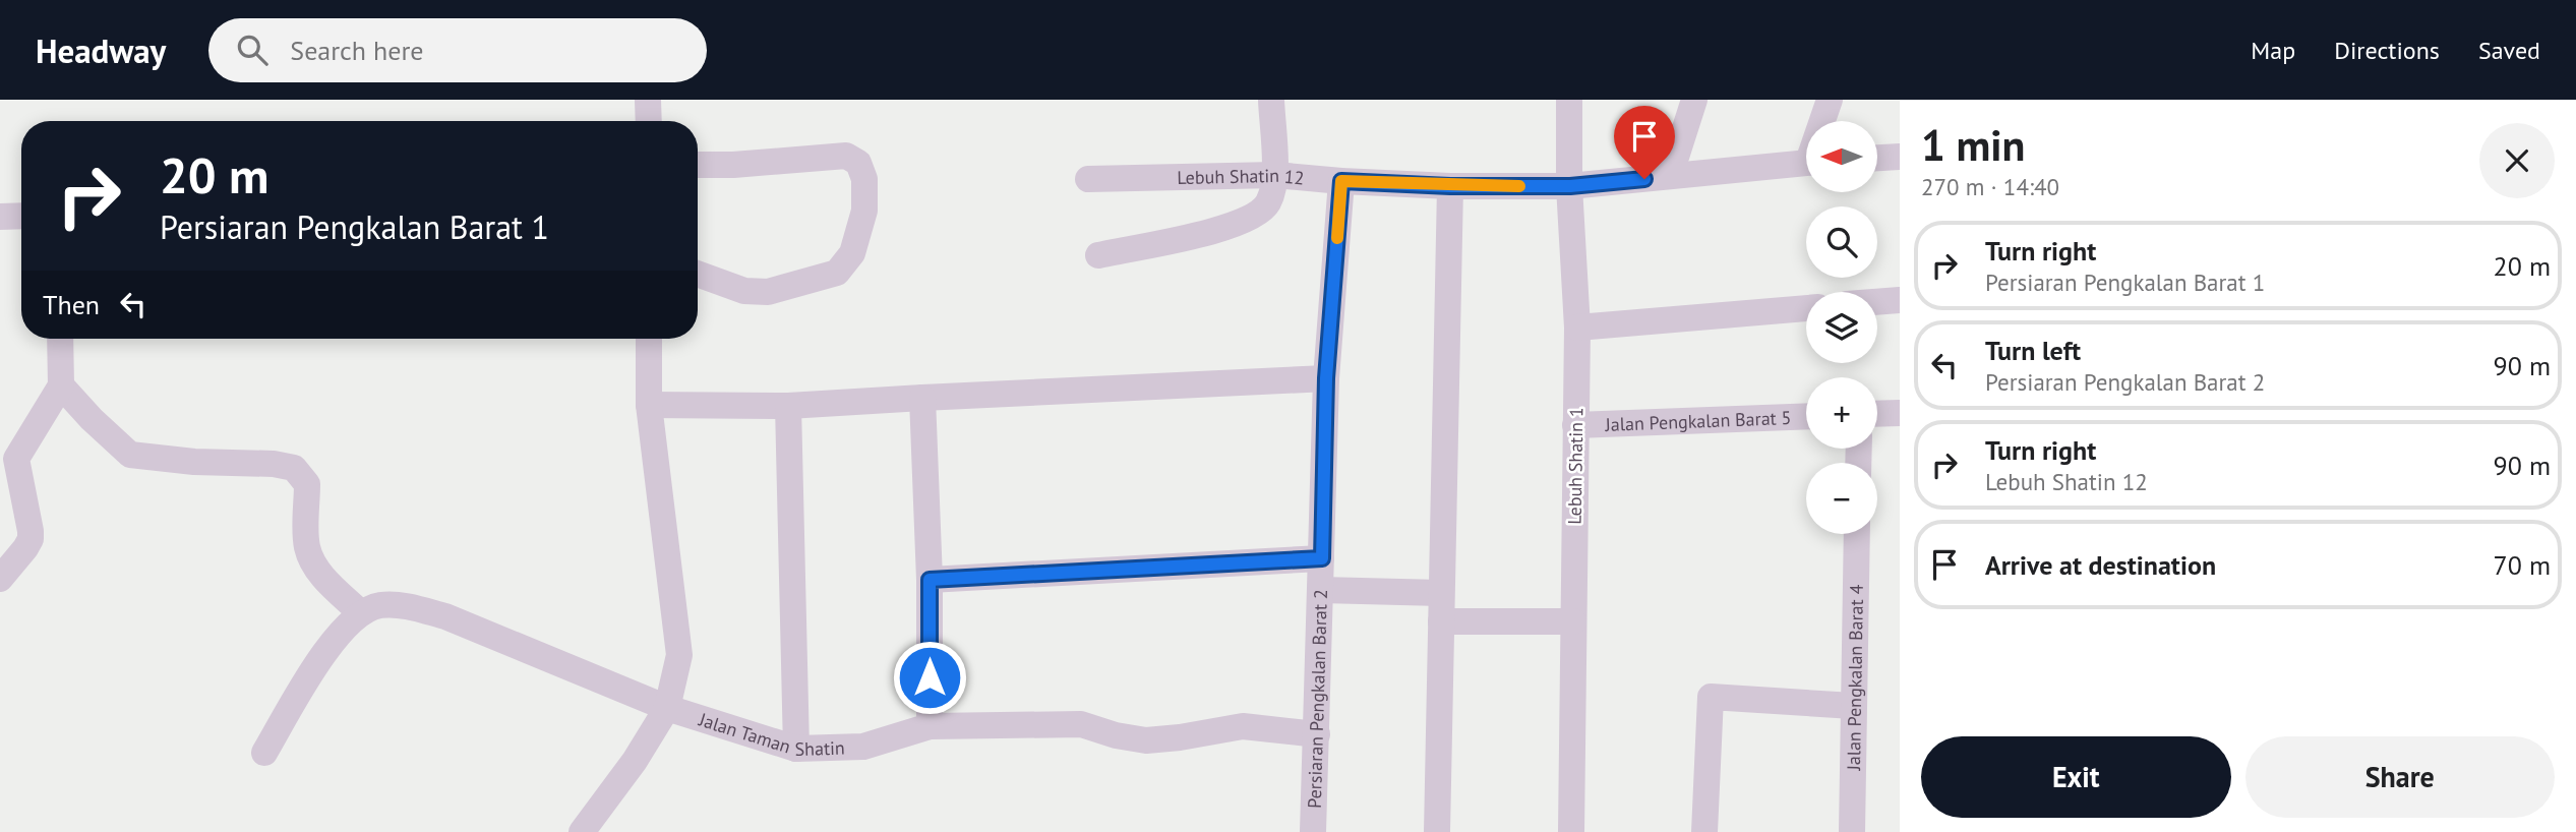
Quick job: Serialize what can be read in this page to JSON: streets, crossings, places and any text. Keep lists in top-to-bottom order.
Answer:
{
  "streets": {
    "street": [
      "Lebuh Shatin 12",
      "Jalan Pengkalan Barat 5",
      "Lebuh Shatin 1",
      "Jalan Pengkalan Barat 4",
      "Persiaran Pengkalan Barat 2",
      "Jalan Taman Shatin"
    ]
  },
  "crossings": [
    ["Lebuh Shatin 12", "Lebuh Shatin 1"],
    ["Lebuh Shatin 12", "Persiaran Pengkalan Barat 2"],
    ["Jalan Pengkalan Barat 5", "Lebuh Shatin 1"],
    ["Persiaran Pengkalan Barat 2", "Jalan Taman Shatin"]
  ],
  "north": "left",
  "page": {
    "header": "Headway",
    "search": "Search here",
    "nav": ["Map", "Directions", "Saved"],
    "heading": ["1 min", "270 m · 14:40"],
    "map_buttons": ["+", "−"],
    "turn": ["20 m", "Persiaran Pengkalan Barat 1"],
    "list": [
      {
        "name": "Turn right",
        "note": "Persiaran Pengkalan Barat 1",
        "value": "20 m"
      },
      {
        "name": "Turn left",
        "note": "Persiaran Pengkalan Barat 2",
        "value": "90 m"
      },
      {
        "name": "Turn right",
        "note": "Lebuh Shatin 12",
        "value": "90 m"
      },
      {
        "name": "Arrive at destination",
        "value": "70 m"
      }
    ],
    "then": "Then",
    "buttons": ["Exit", "Share"]
  }
}
